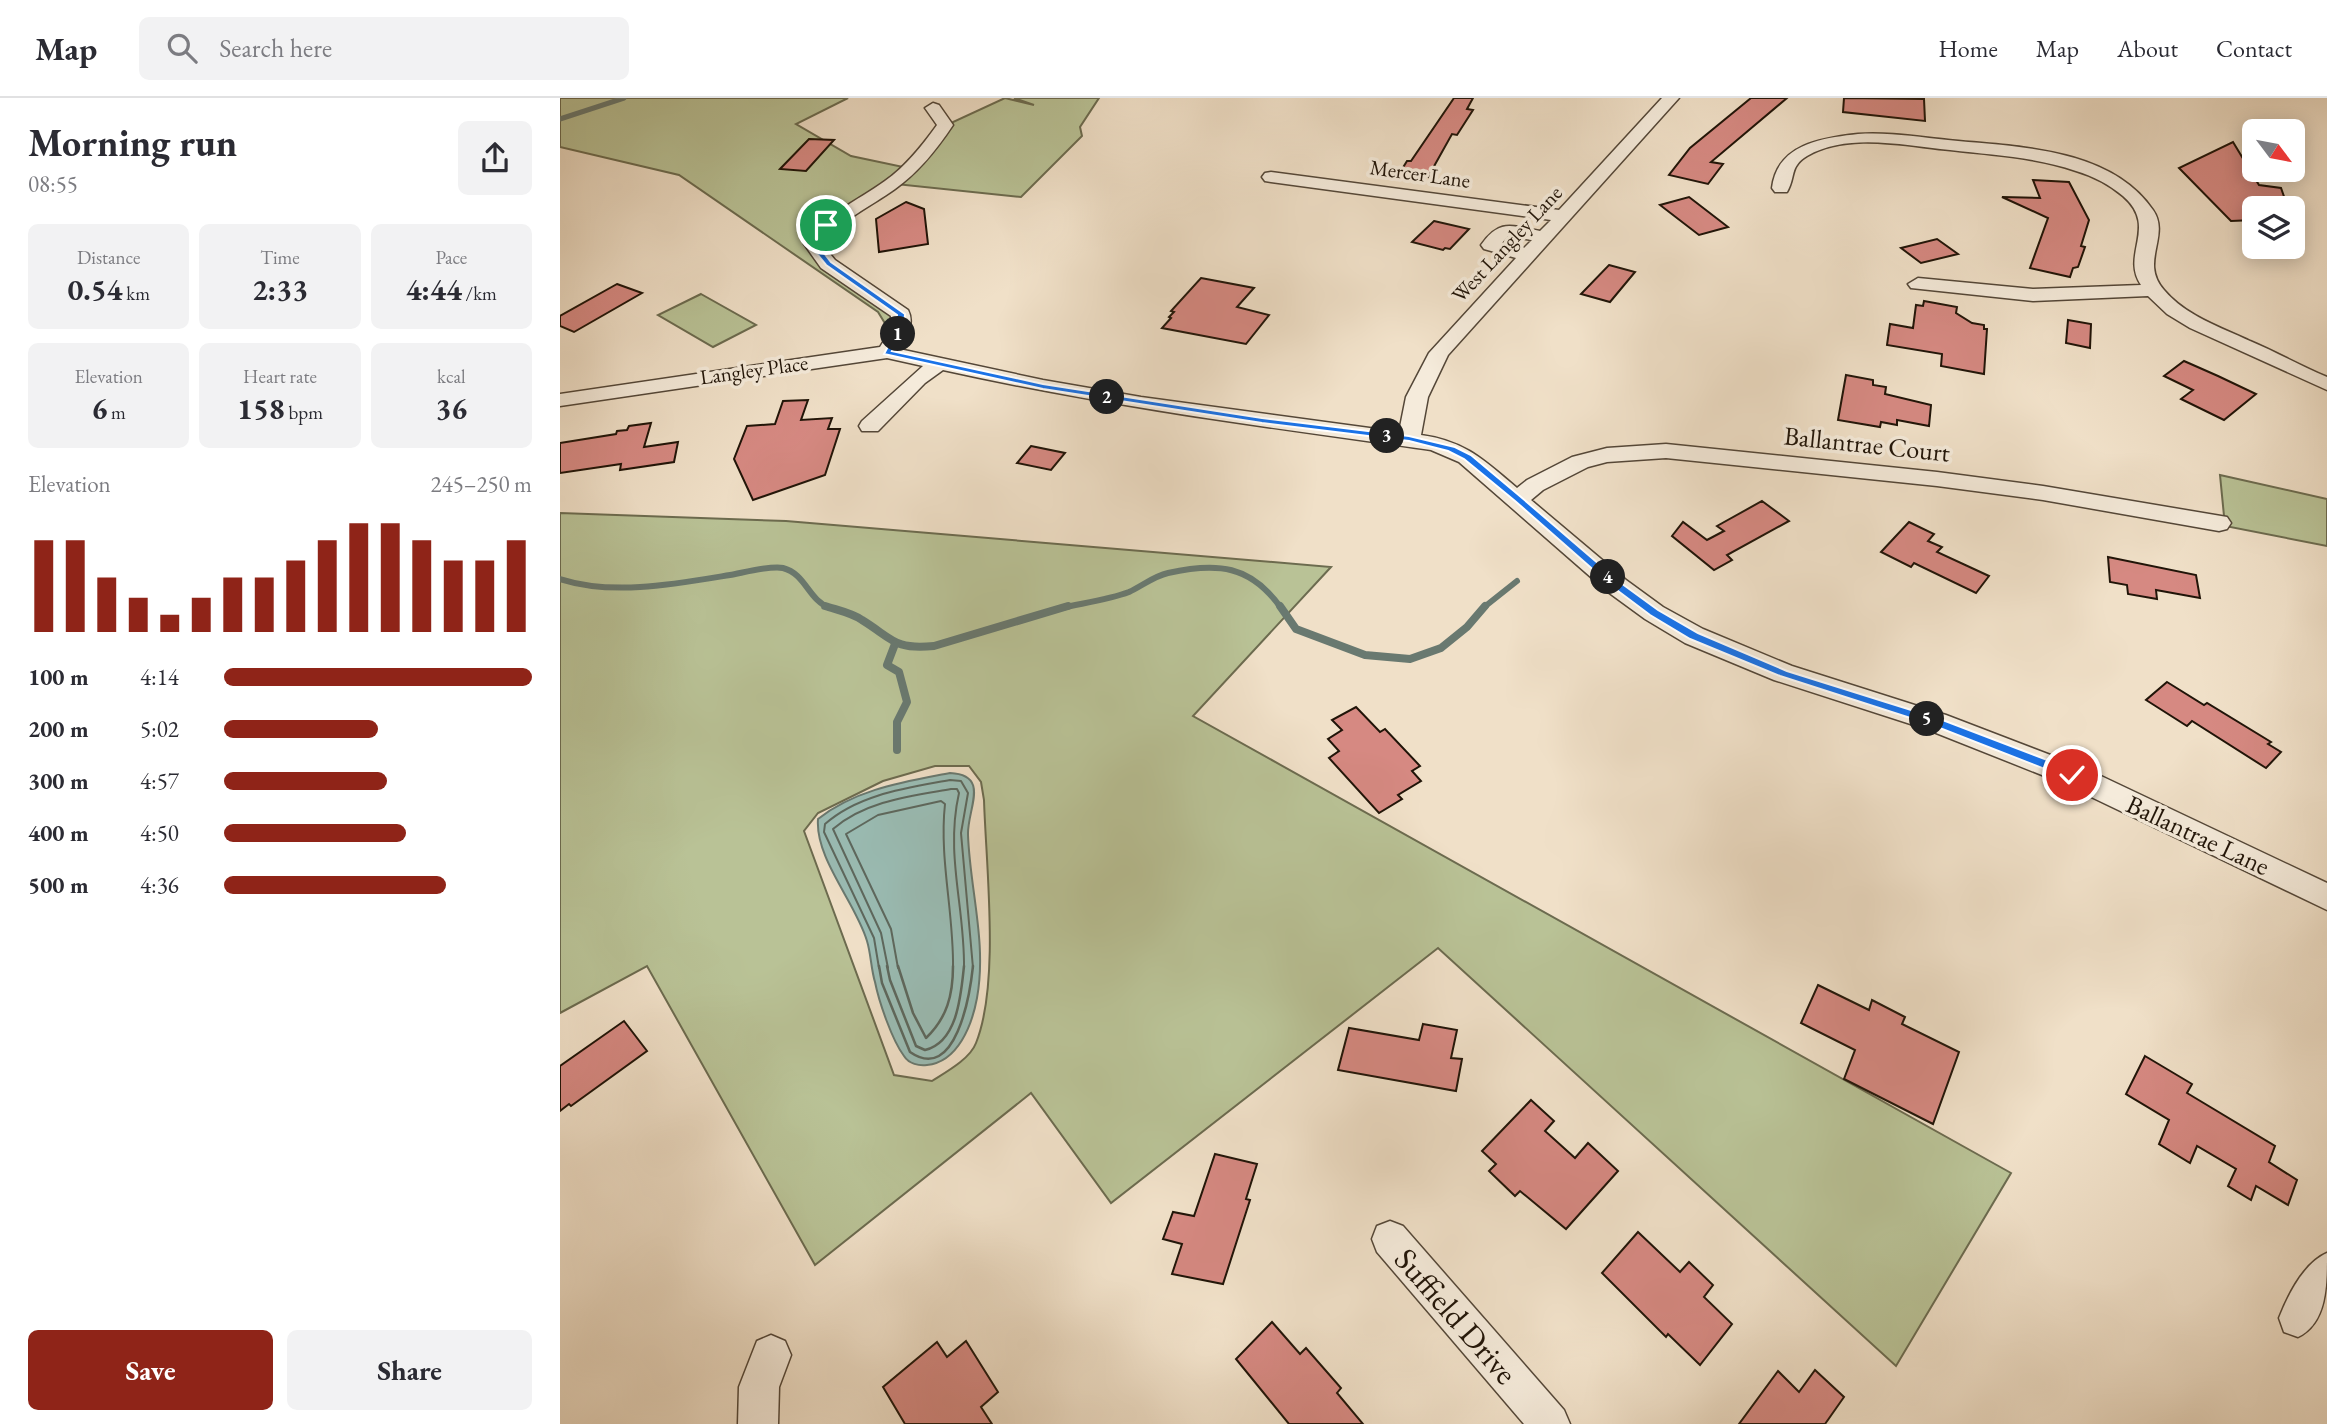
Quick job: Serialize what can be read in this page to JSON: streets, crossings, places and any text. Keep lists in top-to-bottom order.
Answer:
{
  "streets": {
    "street": [
      "Mercer Lane",
      "West Langley Lane",
      "Langley Place",
      "Ballantrae Court",
      "Ballantrae Lane",
      "Suffield Drive"
    ]
  },
  "crossings": [
    ["Mercer Lane", "West Langley Lane"],
    ["West Langley Lane", "Ballantrae Lane"],
    ["Langley Place", "Ballantrae Lane"],
    ["Ballantrae Court", "Ballantrae Lane"]
  ],
  "north": "bottom right",
  "page": {
    "header": "Map",
    "search": "Search here",
    "nav": [
      "Home",
      "Map",
      "About",
      "Contact"
    ],
    "heading": ["Morning run", "08:55"],
    "stats": [
      ["Distance", "0.54 km"],
      ["Time", "2:33"],
      ["Pace", "4:44 /km"],
      ["Elevation", "6 m"],
      ["Heart rate", "158 bpm"],
      ["kcal", "36"]
    ],
    "pins": [
      "1",
      "2",
      "3",
      "4",
      "5"
    ],
    "chart": ["Elevation", "245–250 m"],
    "list": [
      {
        "name": "100 m",
        "note": "4:14"
      },
      {
        "name": "200 m",
        "note": "5:02"
      },
      {
        "name": "300 m",
        "note": "4:57"
      },
      {
        "name": "400 m",
        "note": "4:50"
      },
      {
        "name": "500 m",
        "note": "4:36"
      }
    ],
    "buttons": ["Save", "Share"]
  }
}
